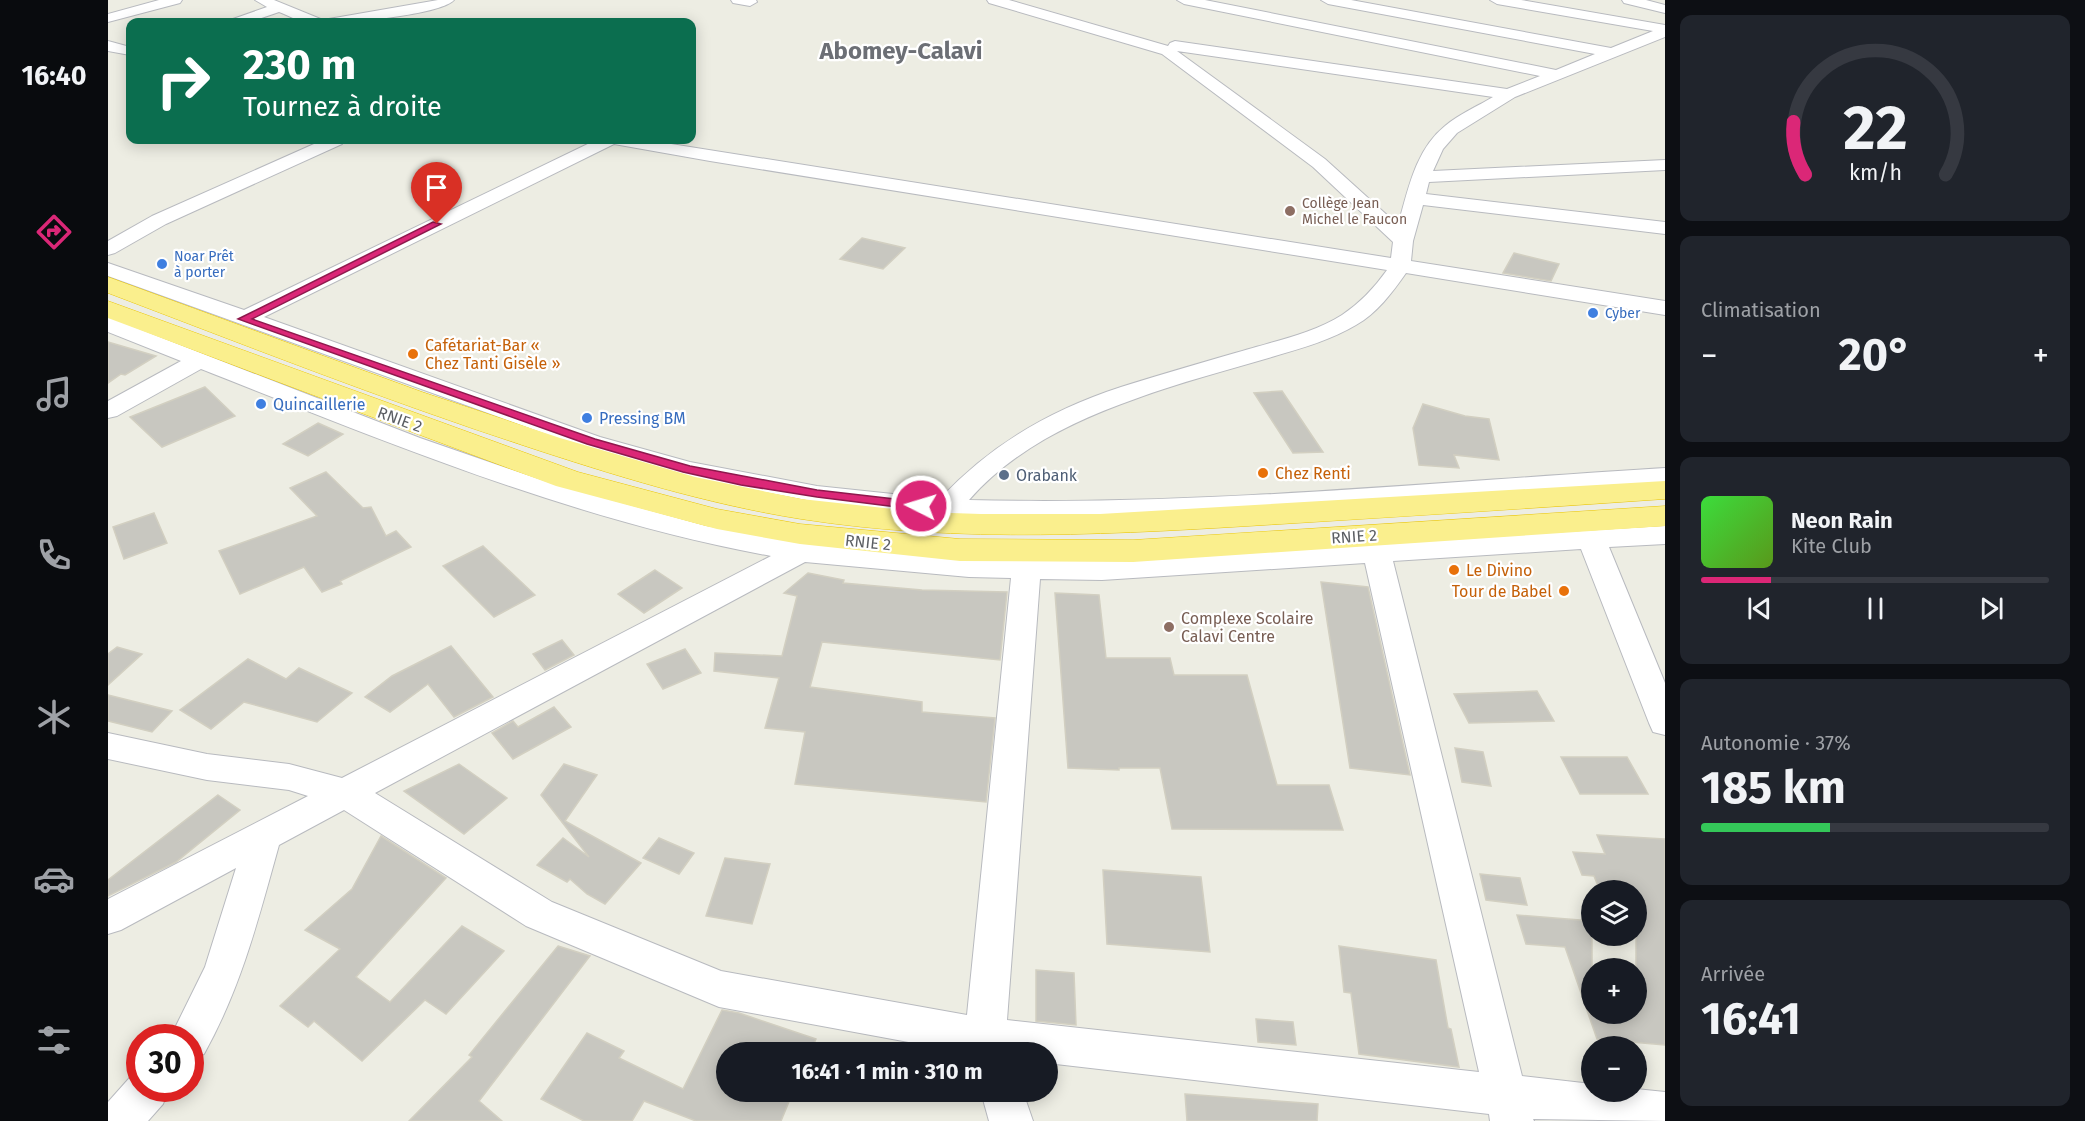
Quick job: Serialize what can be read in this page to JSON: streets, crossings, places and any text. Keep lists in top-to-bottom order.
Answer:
{
  "streets": {
    "highway": ["RNIE 2"]
  },
  "districts": ["Abomey-Calavi"],
  "places": [
    "Collège Jean Michel le Faucon",
    "Noar Prêt à porter",
    "Cyber",
    "Cafétariat-Bar « Chez Tanti Gisèle »",
    "Quincaillerie",
    "Pressing BM",
    "Chez Renti",
    "Orabank",
    "Le Divino",
    "Tour de Babel",
    "Complexe Scolaire Calavi Centre"
  ],
  "page": {
    "tabs": "16:40",
    "turn": ["230 m", "Tournez à droite"],
    "tile": [
      "Climatisation",
      ["Autonomie · 37%", "185 km"],
      ["Arrivée", "16:41"]
    ],
    "heat": ["−", "20°", "+"],
    "song": ["Neon Rain", "Kite Club"],
    "map_buttons": ["+", "−"],
    "limit": "30",
    "trip": "16:41 · 1 min · 310 m",
    "gauge": ["22", "km/h"]
  }
}
